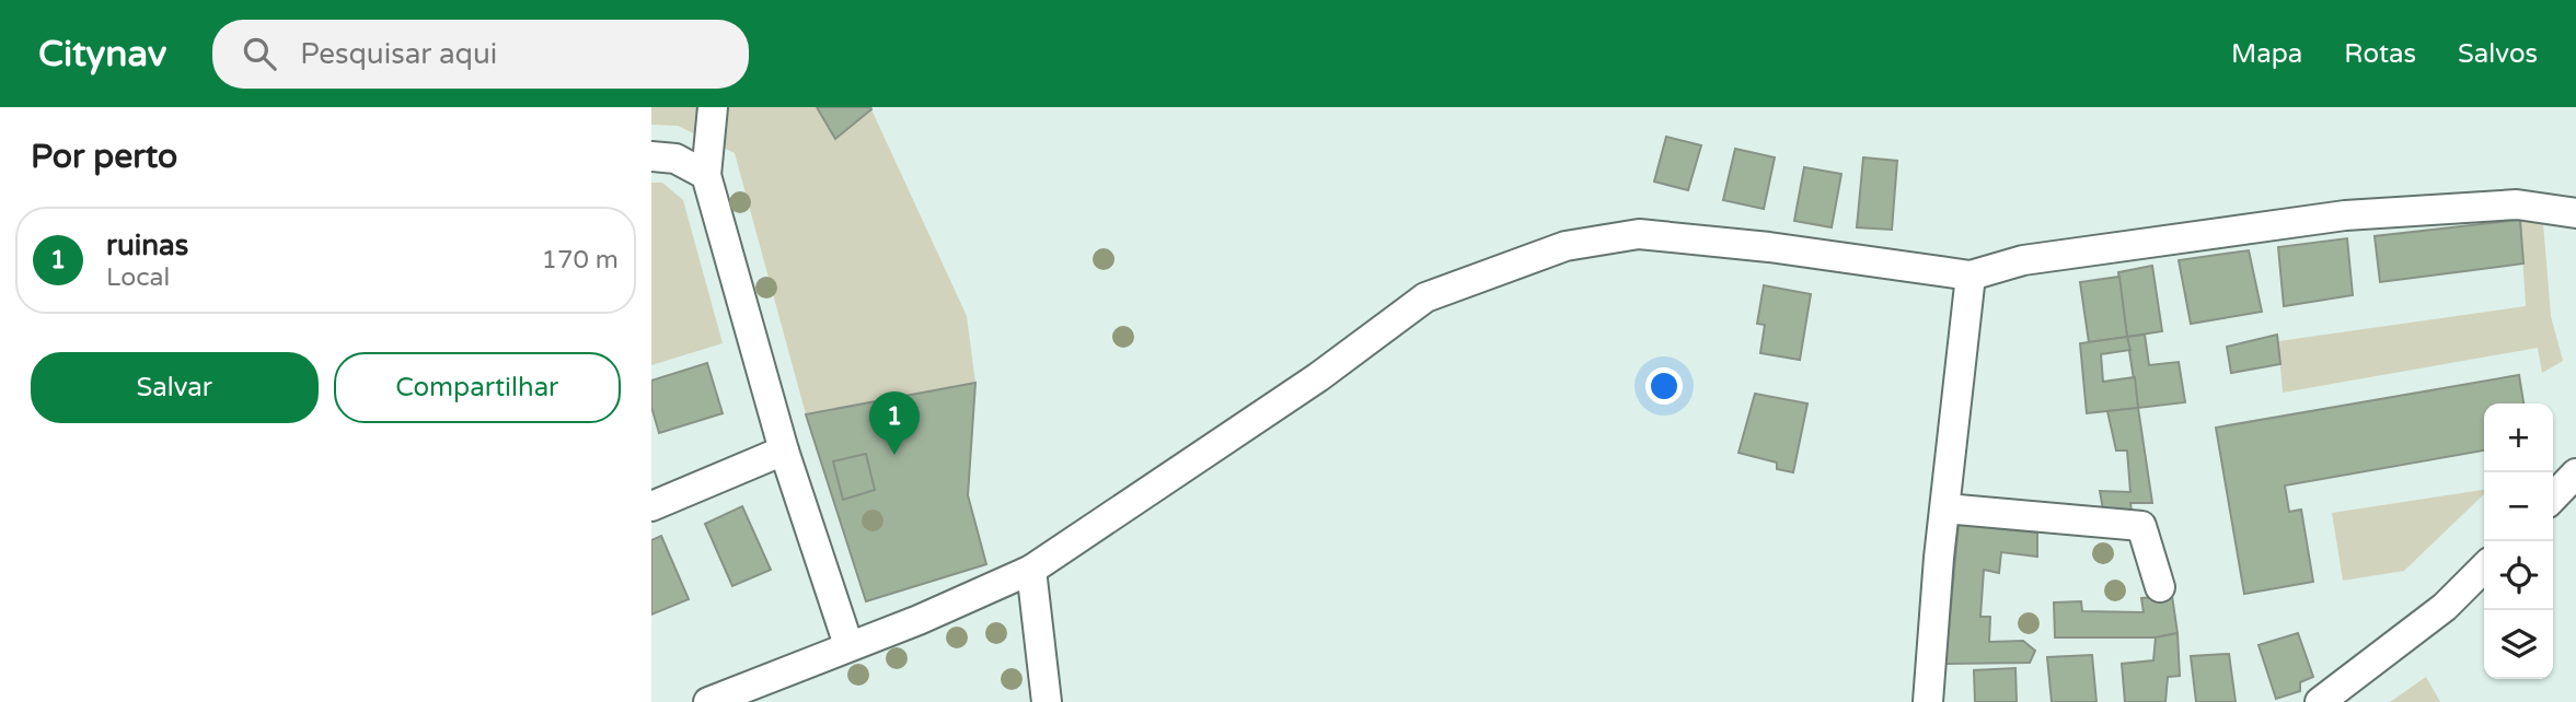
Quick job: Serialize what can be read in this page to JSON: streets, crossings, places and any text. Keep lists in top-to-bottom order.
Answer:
{
  "page": {
    "header": "Citynav",
    "search": "Pesquisar aqui",
    "nav": ["Mapa", "Rotas", "Salvos"],
    "heading": "Por perto",
    "list": [
      {
        "mark": "1",
        "name": "ruinas",
        "note": "Local",
        "value": "170 m"
      }
    ],
    "buttons": ["Salvar", "Compartilhar"],
    "pins": "1",
    "map_buttons": ["+", "−"]
  }
}
